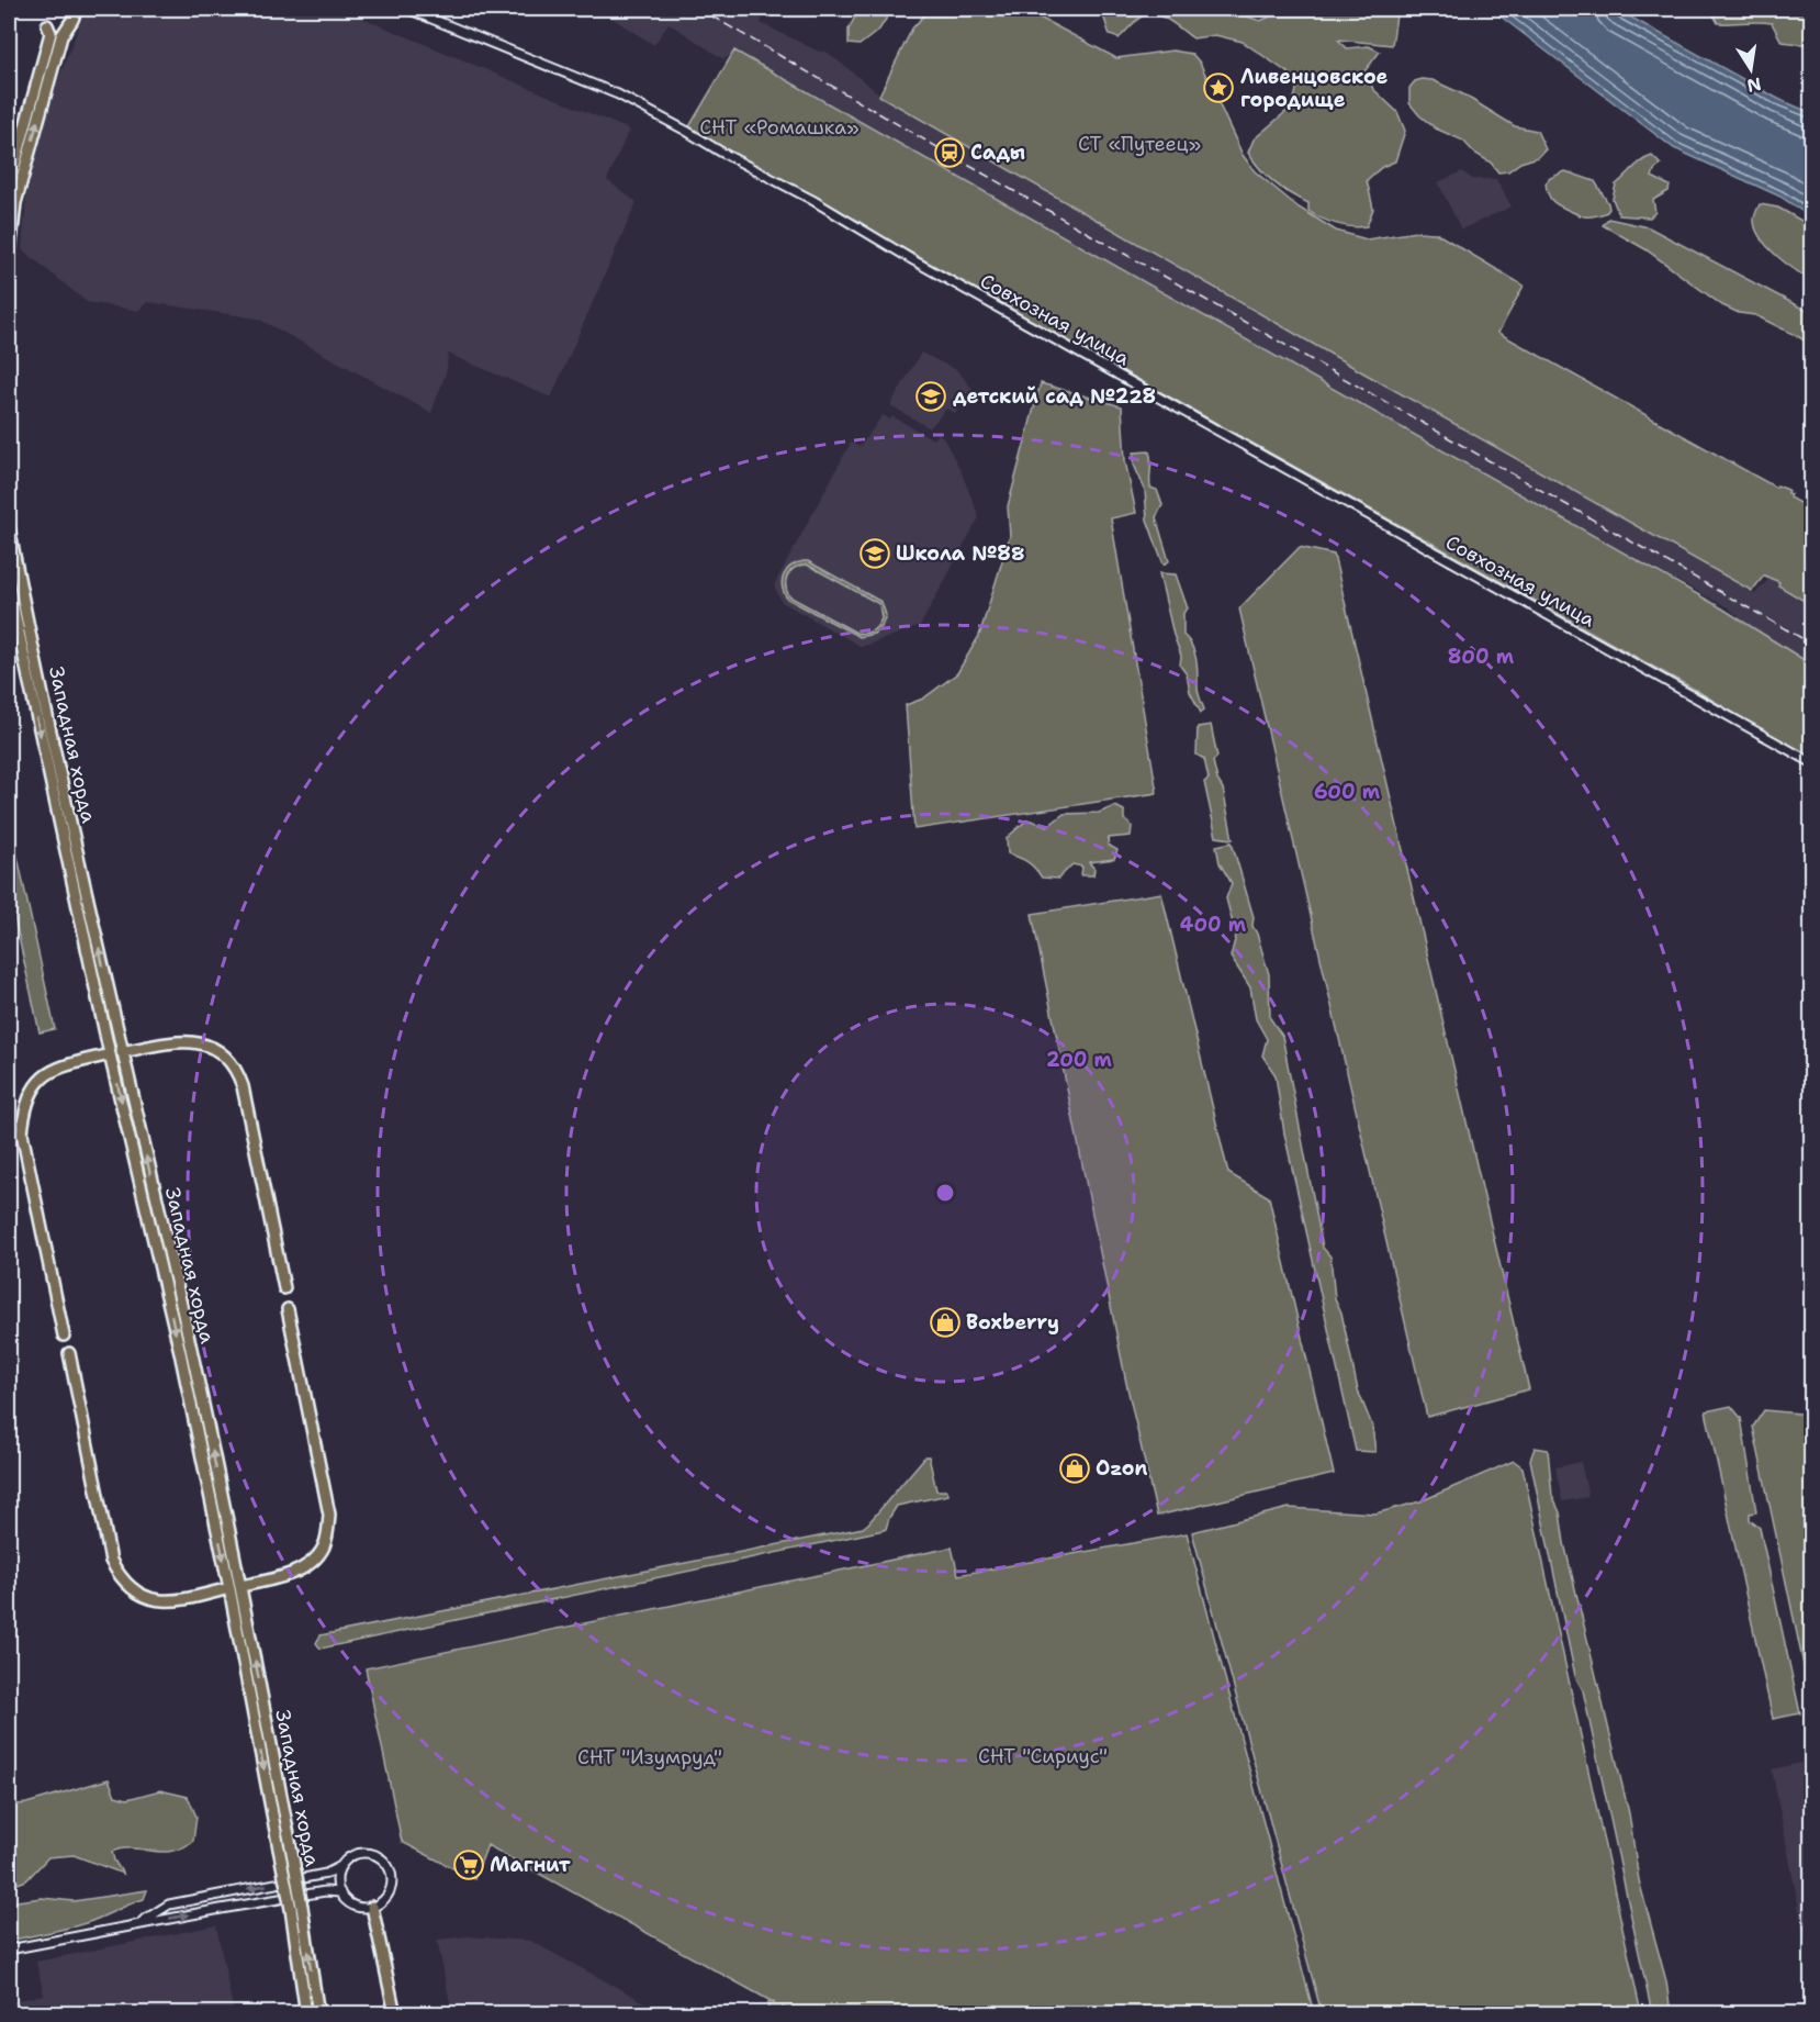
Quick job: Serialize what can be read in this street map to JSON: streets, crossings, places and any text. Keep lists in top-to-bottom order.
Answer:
{
  "streets": {
    "highway": ["Западная хорда"],
    "street": ["Совхозная улица"]
  },
  "parks": [
    "СНТ «Ромашка»",
    "СТ «Путеец»",
    "СНТ \"Сириус\"",
    "СНТ \"Изумруд\""
  ],
  "places": {
    "place": ["Ливенцовское городище"],
    "station": ["Сады"],
    "school or university": ["детский сад №228", "Школа №88"],
    "shop": ["Boxberry", "Ozon"],
    "supermarket": ["Магнит"]
  },
  "north": "bottom",
  "rings": [
    "800 m",
    "600 m",
    "400 m",
    "200 m"
  ]
}
